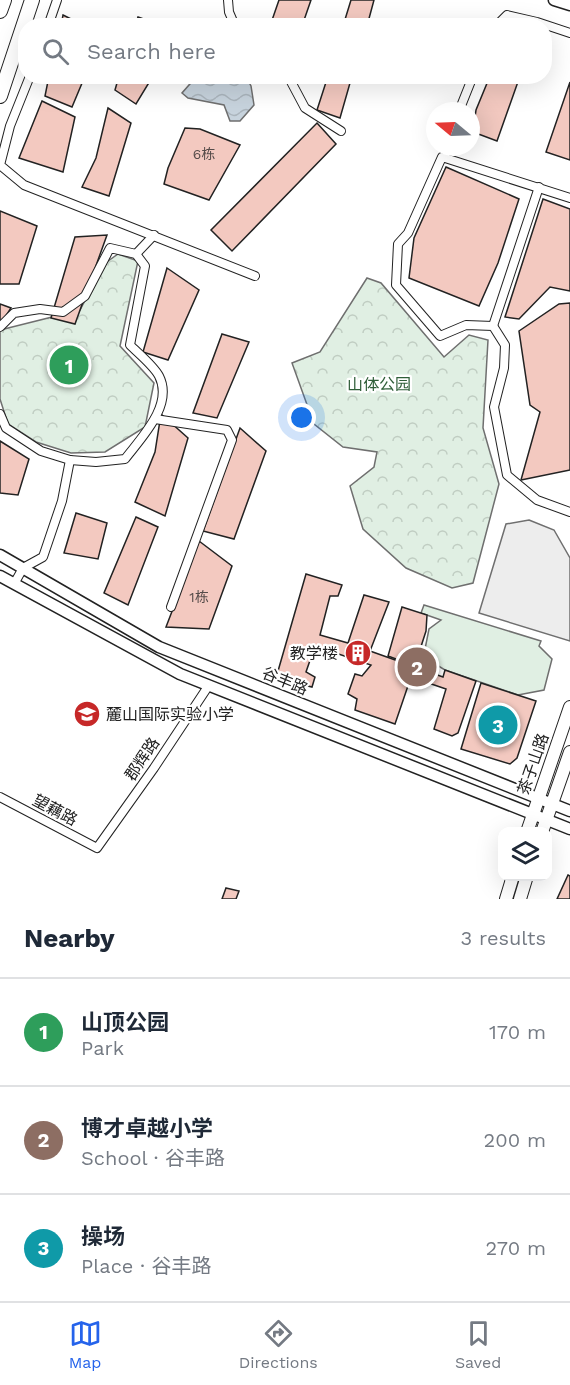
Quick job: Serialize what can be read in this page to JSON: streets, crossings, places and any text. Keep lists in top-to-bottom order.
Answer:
{
  "streets": {
    "main road": ["茶子山路"],
    "street": ["谷丰路", "郡辉路", "望藕路"]
  },
  "crossings": [
    ["谷丰路", "郡辉路"],
    ["谷丰路", "茶子山路"],
    ["郡辉路", "望藕路"]
  ],
  "parks": ["山体公园"],
  "places": {
    "building": ["教学楼"],
    "school or university": ["麓山国际实验小学"]
  },
  "house_numbers": ["6栋", "1栋"],
  "north": "left",
  "page": {
    "search": "Search here",
    "pins": ["1", "2", "3"],
    "heading": ["Nearby", "3 results"],
    "list": [
      {
        "mark": "1",
        "name": "山顶公园",
        "note": "Park",
        "value": "170 m"
      },
      {
        "mark": "2",
        "name": "博才卓越小学",
        "note": "School · 谷丰路",
        "value": "200 m"
      },
      {
        "mark": "3",
        "name": "操场",
        "note": "Place · 谷丰路",
        "value": "270 m"
      }
    ],
    "nav": ["Map", "Directions", "Saved"]
  }
}
